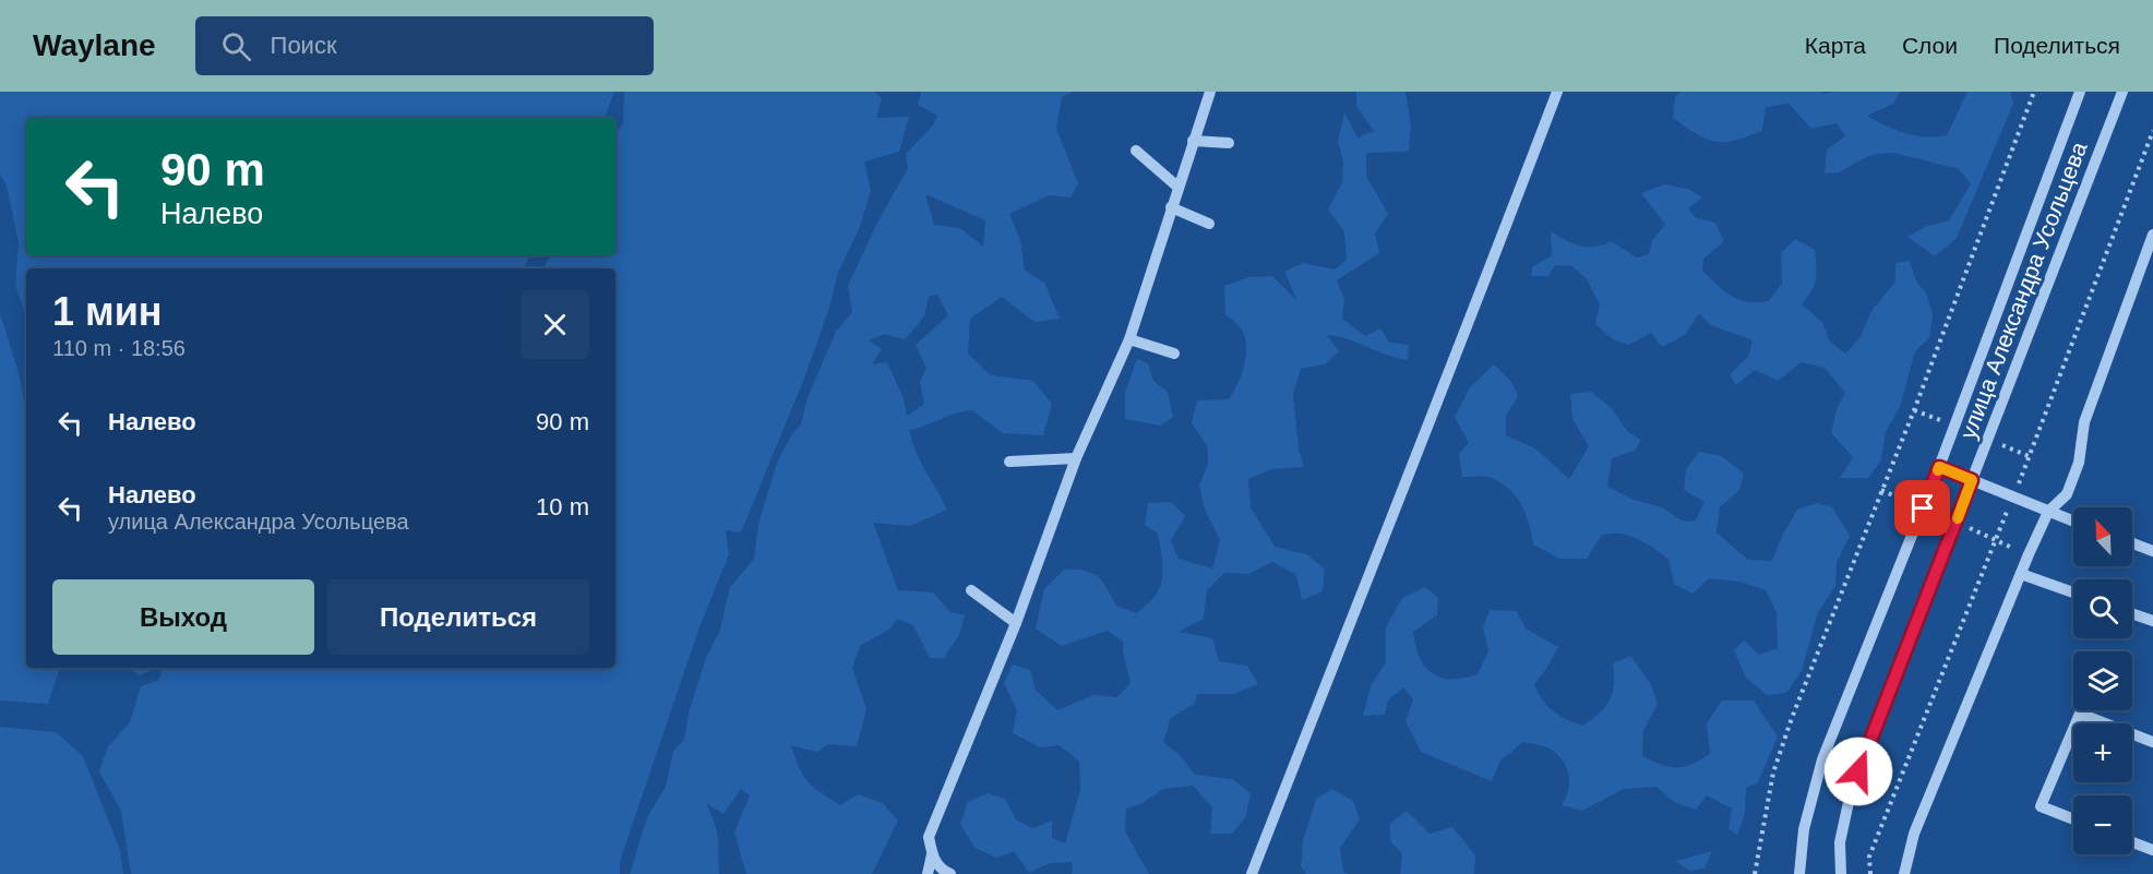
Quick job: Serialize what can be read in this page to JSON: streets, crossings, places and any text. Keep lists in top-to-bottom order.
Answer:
{
  "streets": {
    "street": ["улица Александра Усольцева"]
  },
  "north": "top left",
  "page": {
    "header": "Waylane",
    "search": "Поиск",
    "nav": ["Карта", "Слои", "Поделиться"],
    "turn": ["90 m", "Налево"],
    "heading": ["1 мин", "110 m · 18:56"],
    "list": [
      {
        "name": "Налево",
        "value": "90 m"
      },
      {
        "name": "Налево",
        "note": "улица Александра Усольцева",
        "value": "10 m"
      }
    ],
    "map_buttons": ["+", "−"],
    "buttons": ["Выход", "Поделиться"]
  }
}
